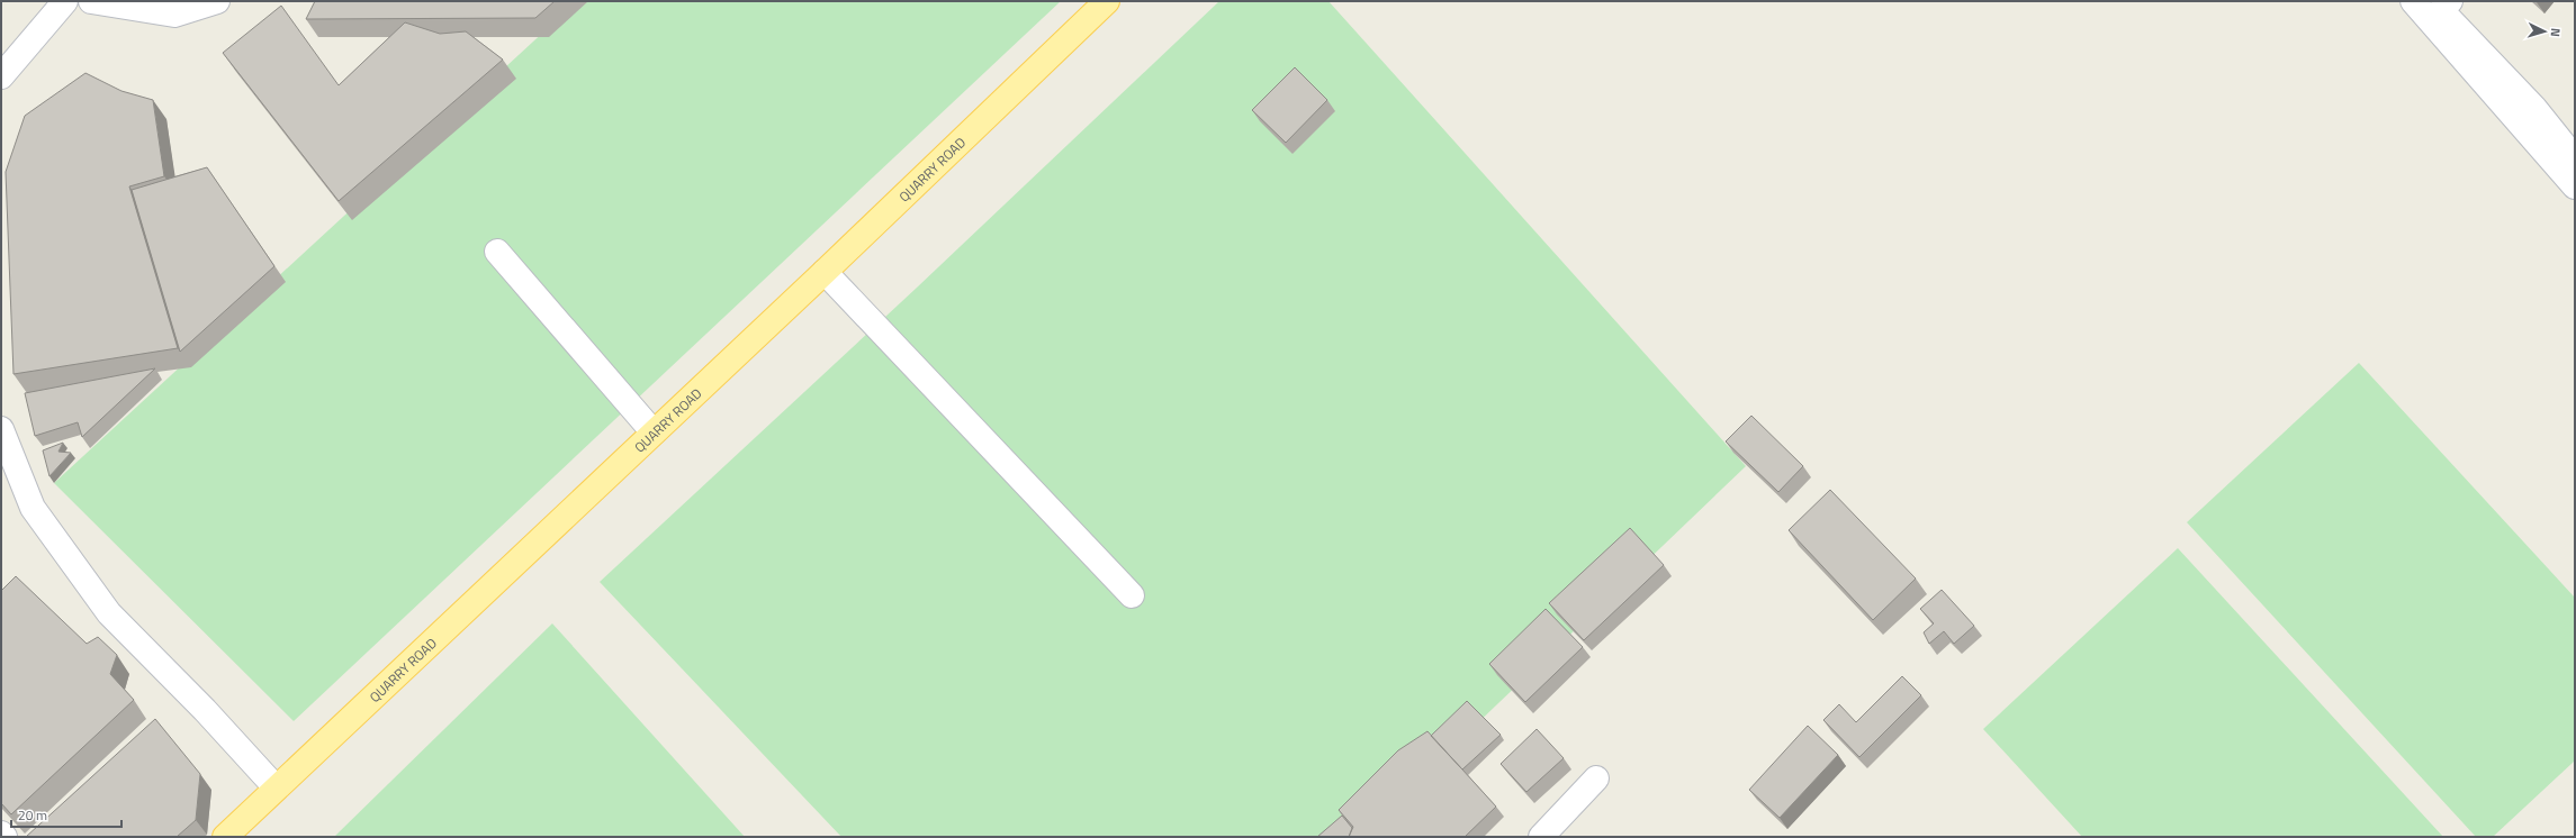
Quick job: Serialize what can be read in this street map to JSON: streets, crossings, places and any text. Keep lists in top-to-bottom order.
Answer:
{
  "streets": {
    "main road": ["QUARRY ROAD"]
  },
  "scale_bar": "20 m",
  "north": "right"
}
